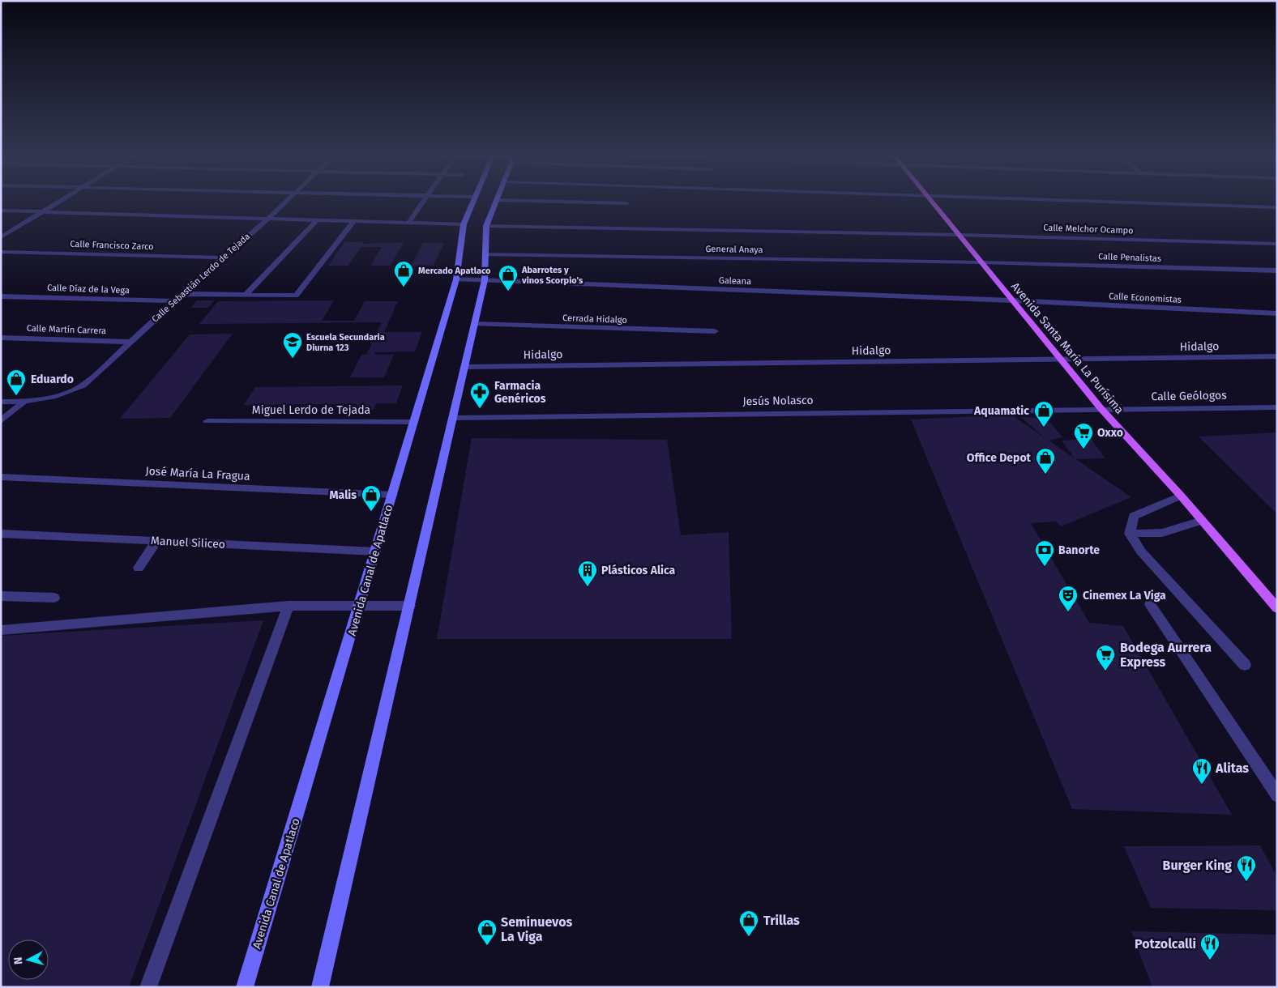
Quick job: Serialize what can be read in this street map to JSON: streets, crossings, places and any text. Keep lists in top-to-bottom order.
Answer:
{
  "streets": {
    "main road": ["Avenida Santa María La Purísima"],
    "street": [
      "Calle Melchor Ocampo",
      "Calle Francisco Zarco",
      "General Anaya",
      "Calle Penalistas",
      "Calle Sebastián Lerdo de Tejada",
      "Galeana",
      "Calle Díaz de la Vega",
      "Calle Economistas",
      "Cerrada Hidalgo",
      "Calle Martín Carrera",
      "Hidalgo",
      "Calle Geólogos",
      "Jesús Nolasco",
      "Miguel Lerdo de Tejada",
      "José María La Fragua",
      "Manuel Siliceo",
      "Avenida Canal de Apatlaco"
    ]
  },
  "crossings": [
    ["Calle Melchor Ocampo", "Avenida Santa María La Purísima"],
    ["Calle Francisco Zarco", "Calle Sebastián Lerdo de Tejada"],
    ["General Anaya", "Calle Penalistas"],
    ["General Anaya", "Avenida Santa María La Purísima"],
    ["Calle Penalistas", "Avenida Santa María La Purísima"],
    ["Calle Sebastián Lerdo de Tejada", "Calle Díaz de la Vega"],
    ["Calle Sebastián Lerdo de Tejada", "Calle Martín Carrera"],
    ["Galeana", "Calle Economistas"],
    ["Galeana", "Avenida Santa María La Purísima"],
    ["Galeana", "Avenida Canal de Apatlaco"],
    ["Calle Economistas", "Avenida Santa María La Purísima"],
    ["Hidalgo", "Avenida Santa María La Purísima"],
    ["Avenida Santa María La Purísima", "Calle Geólogos"],
    ["Avenida Santa María La Purísima", "Jesús Nolasco"],
    ["Calle Geólogos", "Jesús Nolasco"],
    ["Miguel Lerdo de Tejada", "Avenida Canal de Apatlaco"],
    ["José María La Fragua", "Avenida Canal de Apatlaco"],
    ["Manuel Siliceo", "Avenida Canal de Apatlaco"]
  ],
  "places": {
    "shop": [
      "Mercado Apatlaco",
      "Abarrotes y vinos Scorpio's",
      "Eduardo",
      "Aquamatic",
      "Office Depot",
      "Malis",
      "Trillas",
      "Seminuevos La Viga"
    ],
    "school or university": ["Escuela Secundaria Diurna 123"],
    "pharmacy": ["Farmacia Genéricos"],
    "supermarket": ["Oxxo", "Bodega Aurrera Express"],
    "bank": ["Banorte"],
    "building": ["Plásticos Alica"],
    "theatre": ["Cinemex La Viga"],
    "restaurant": ["Alitas", "Burger King", "Potzolcalli"]
  },
  "north": "left"
}
